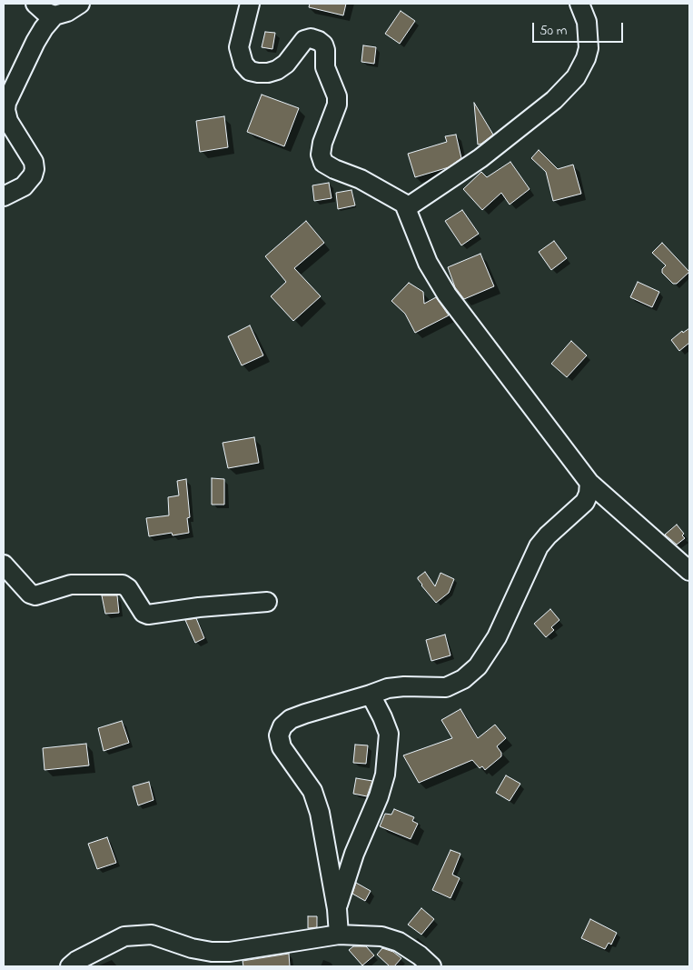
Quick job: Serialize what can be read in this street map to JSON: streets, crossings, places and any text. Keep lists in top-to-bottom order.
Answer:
{
  "scale_bar": "50 m"
}
